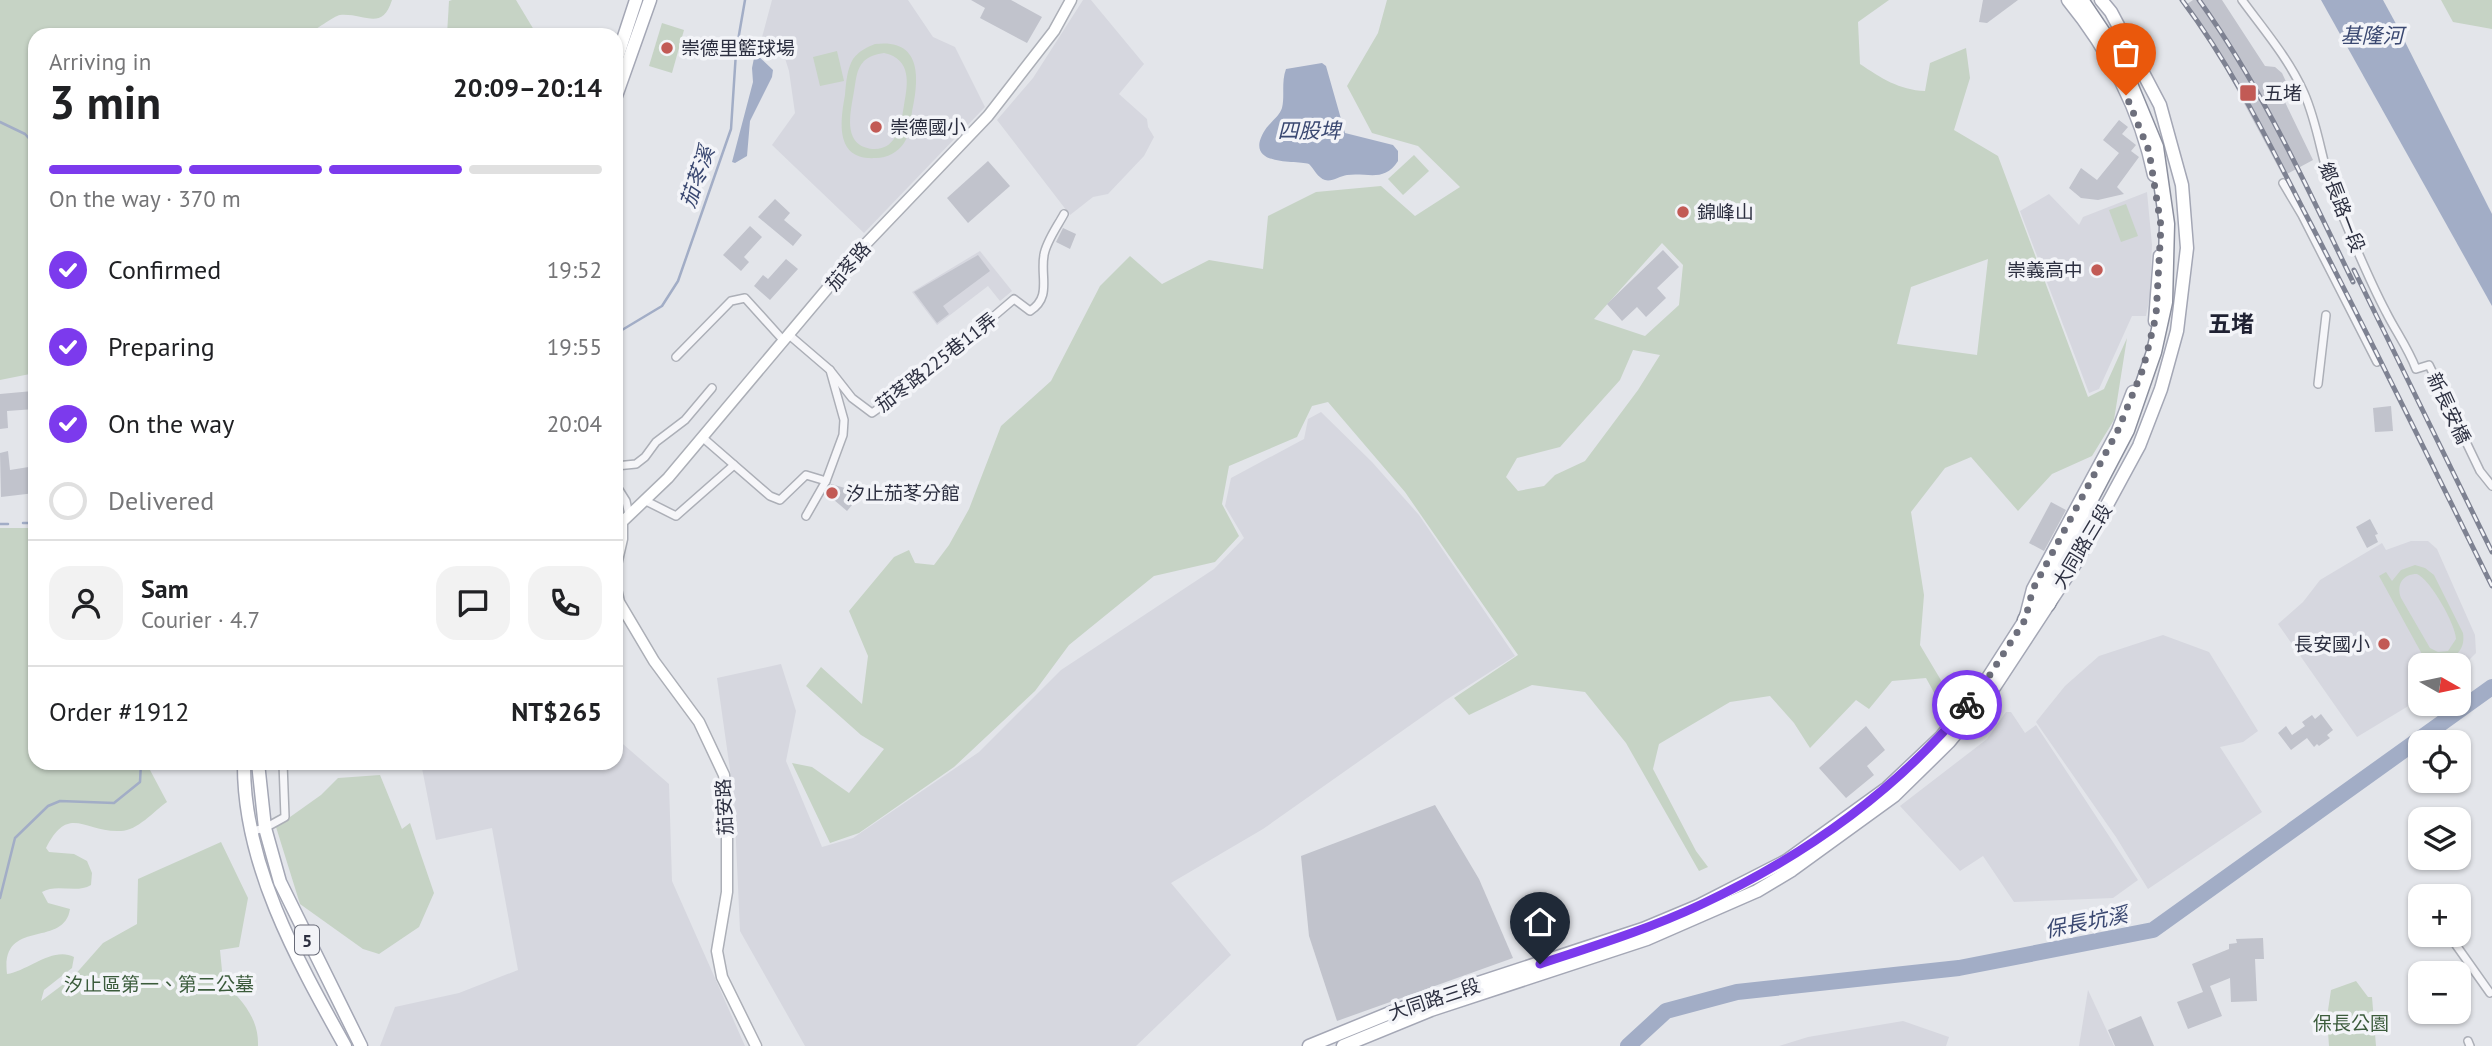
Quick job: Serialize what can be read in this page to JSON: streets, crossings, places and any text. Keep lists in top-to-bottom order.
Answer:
{
  "streets": {
    "main road": ["大同路三段", "5"],
    "street": [
      "鄉長路一段",
      "茄苳路",
      "茄苳路225巷11弄",
      "新長安橋",
      "茄安路"
    ]
  },
  "crossings": [
    ["鄉長路一段", "新長安橋"]
  ],
  "districts": ["五堵"],
  "water": [
    "基隆河",
    "四股埤",
    "茄苳溪",
    "保長坑溪"
  ],
  "parks": ["汐止區第一、第二公墓", "保長公園"],
  "places": {
    "other": [
      "崇德里籃球場",
      "崇德國小",
      "錦峰山",
      "崇義高中",
      "汐止茄苳分館",
      "長安國小"
    ],
    "transit": ["五堵"]
  },
  "north": "right",
  "page": {
    "heading": ["3 min", "Arriving in", "20:09–20:14"],
    "panel": [
      "Sam",
      "Courier · 4.7",
      "Order #1912",
      "NT$265"
    ],
    "bar": "On the way · 370 m",
    "list": [
      ["Confirmed", "19:52"],
      ["Preparing", "19:55"],
      ["On the way", "20:04"],
      "Delivered"
    ],
    "map_buttons": ["+", "−"]
  }
}
